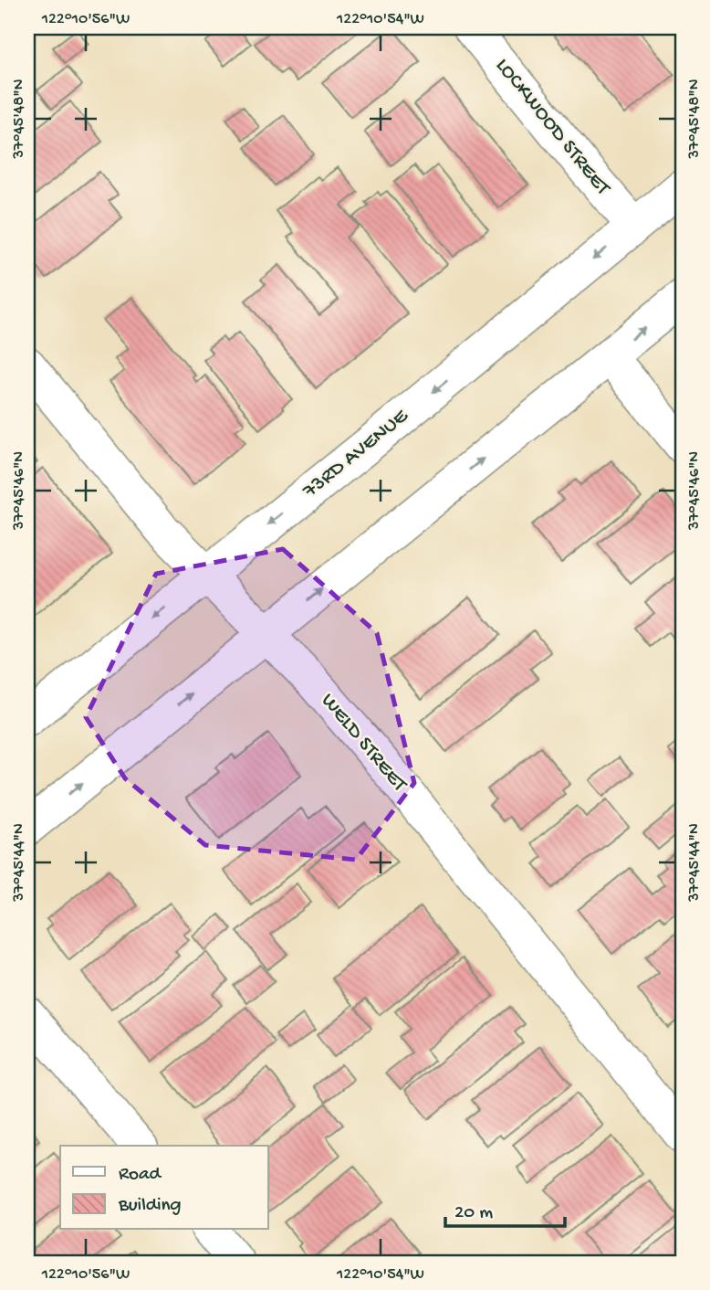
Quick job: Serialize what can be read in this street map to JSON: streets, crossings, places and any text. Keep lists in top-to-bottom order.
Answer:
{
  "streets": {
    "main road": ["LOCKWOOD STREET", "73RD AVENUE", "WELD STREET"]
  },
  "crossings": [
    ["LOCKWOOD STREET", "73RD AVENUE"],
    ["73RD AVENUE", "WELD STREET"]
  ],
  "legend": ["Road", "Building"],
  "scale_bar": "20 m",
  "coordinates": [
    "122°10'56\"W",
    "122°10'54\"W",
    "37°45'48\"N",
    "37°45'46\"N",
    "37°45'44\"N"
  ]
}
